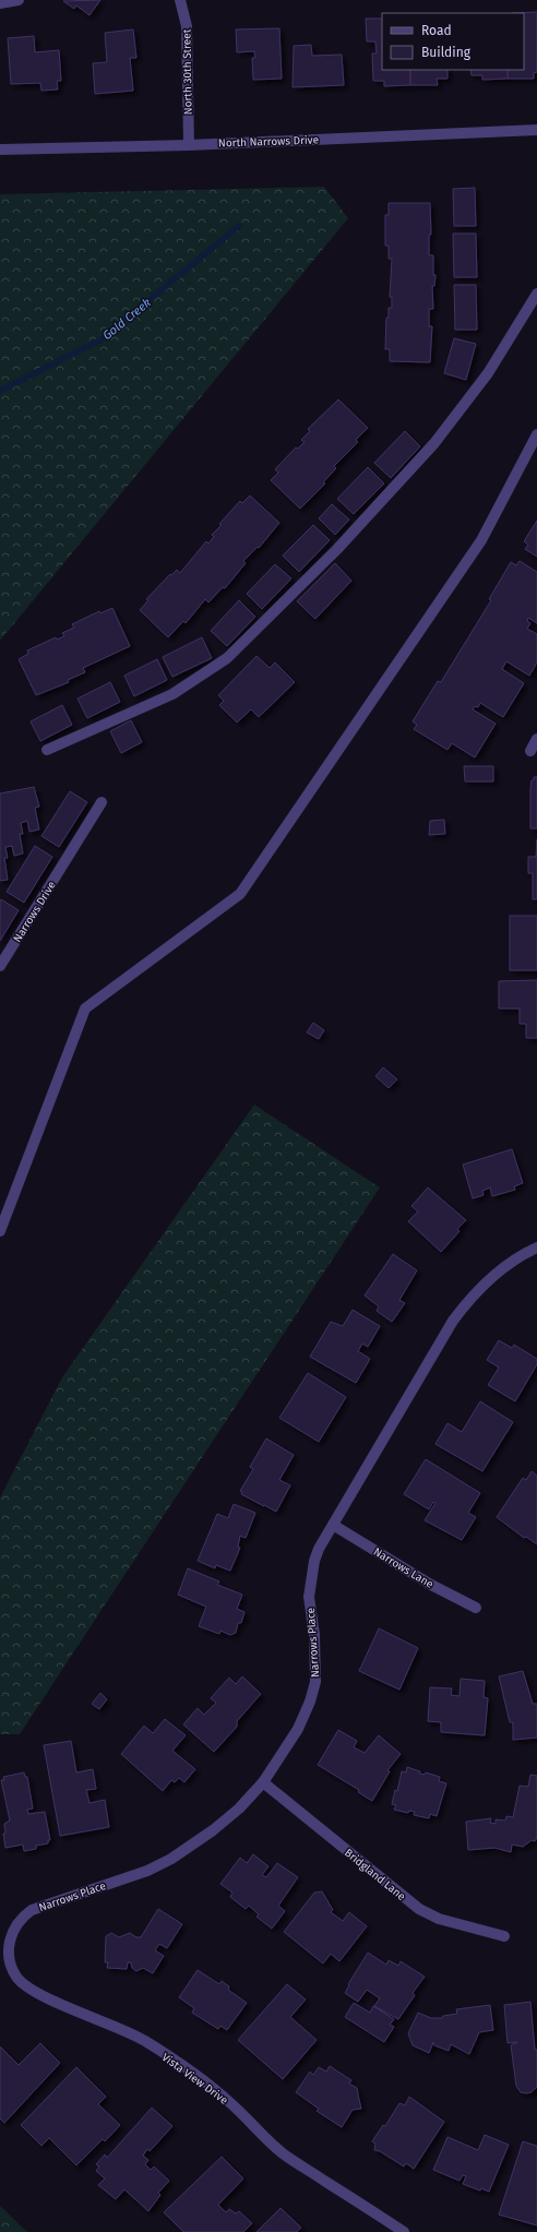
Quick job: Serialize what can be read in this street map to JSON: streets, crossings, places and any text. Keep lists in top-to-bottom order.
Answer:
{
  "streets": {
    "street": [
      "North 30th Street",
      "North Narrows Drive",
      "Narrows Drive",
      "Narrows Lane",
      "Narrows Place",
      "Bridgland Lane",
      "Vista View Drive"
    ]
  },
  "crossings": [
    ["North 30th Street", "North Narrows Drive"],
    ["Narrows Lane", "Narrows Place"],
    ["Narrows Place", "Bridgland Lane"],
    ["Narrows Place", "Vista View Drive"]
  ],
  "water": ["Gold Creek"],
  "legend": ["Road", "Building"]
}
